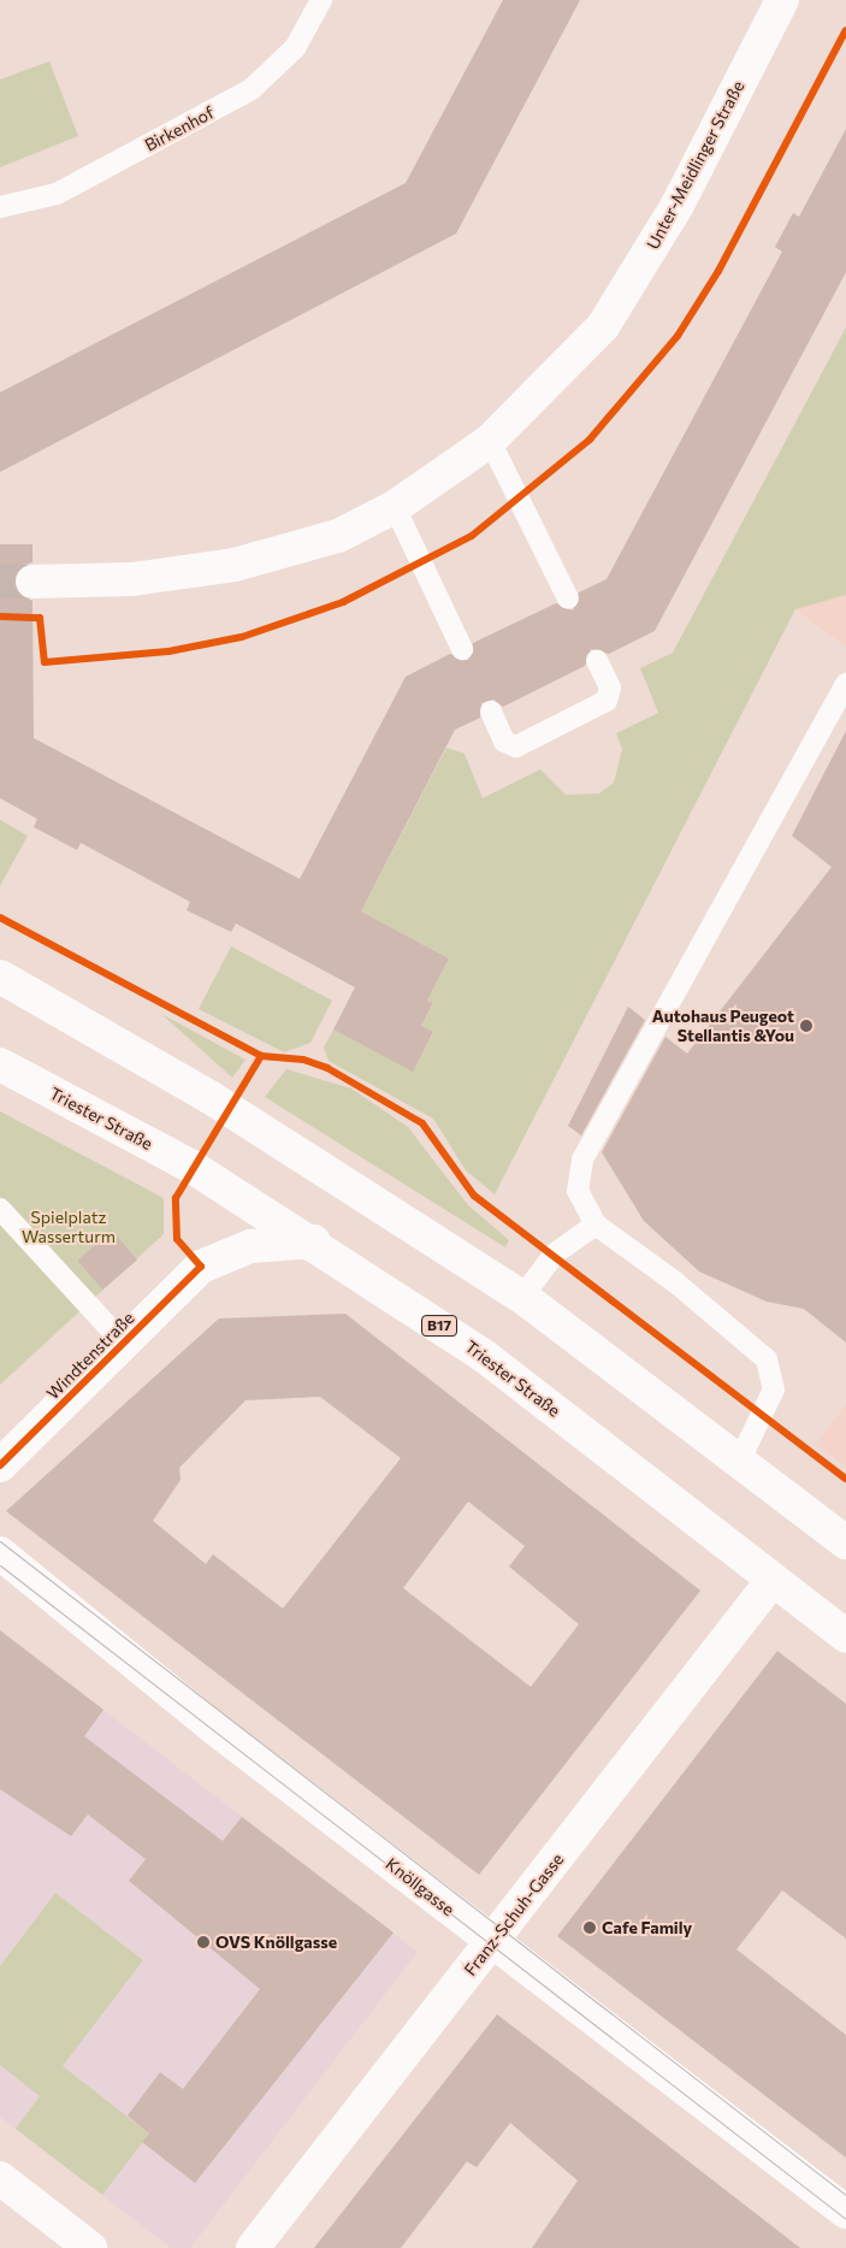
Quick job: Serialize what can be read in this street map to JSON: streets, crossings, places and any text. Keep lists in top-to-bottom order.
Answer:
{
  "streets": {
    "street": [
      "Unter-Meidlinger Straße",
      "Triester Straße",
      "B17",
      "Windtenstraße",
      "Knöllgasse",
      "Franz-Schuh-Gasse"
    ],
    "lane": ["Birkenhof"]
  },
  "crossings": [
    ["Triester Straße", "Windtenstraße"],
    ["Triester Straße", "Franz-Schuh-Gasse"],
    ["Knöllgasse", "Franz-Schuh-Gasse"]
  ],
  "parks": ["Spielplatz Wasserturm"],
  "places": ["Autohaus Peugeot Stellantis &You", "Cafe Family", "OVS Knöllgasse"]
}
